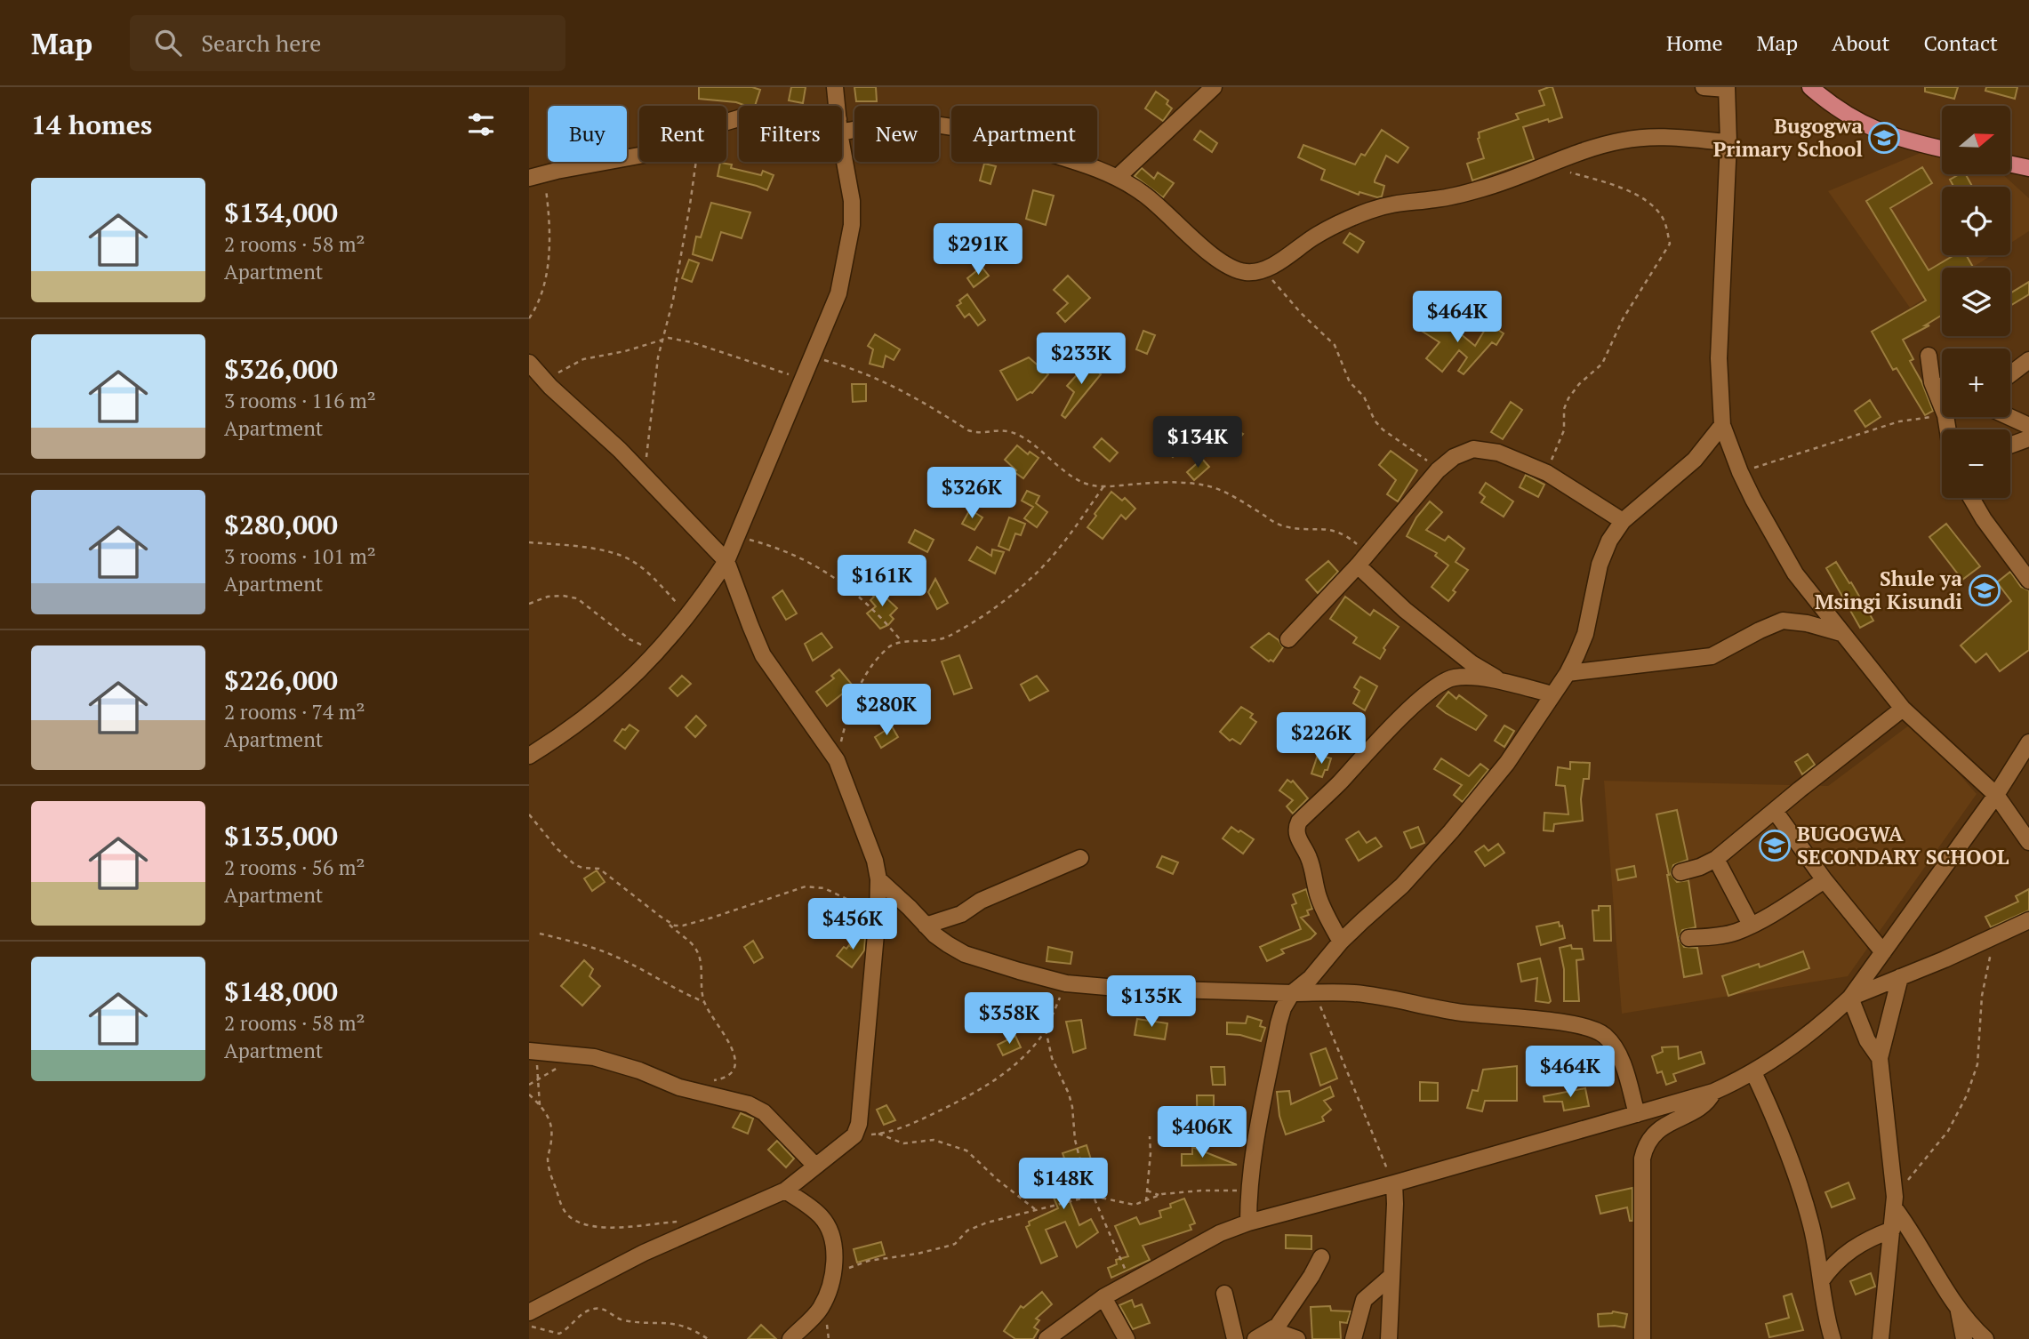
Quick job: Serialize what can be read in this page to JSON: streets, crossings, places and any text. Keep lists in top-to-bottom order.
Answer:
{
  "places": {
    "school or university": ["Bugogwa Primary School", "Shule ya Msingi Kisundi", "BUGOGWA SECONDARY SCHOOL"]
  },
  "north": "right",
  "page": {
    "header": "Map",
    "search": "Search here",
    "nav": [
      "Home",
      "Map",
      "About",
      "Contact"
    ],
    "heading": "14 homes",
    "map_buttons": ["+", "−"],
    "chip": [
      "Buy",
      "Rent",
      "Filters",
      "New",
      "Apartment"
    ],
    "list": [
      {
        "name": "$134,000",
        "note": "2 rooms · 58 m² · Apartment"
      },
      {
        "name": "$326,000",
        "note": "3 rooms · 116 m² · Apartment"
      },
      {
        "name": "$280,000",
        "note": "3 rooms · 101 m² · Apartment"
      },
      {
        "name": "$226,000",
        "note": "2 rooms · 74 m² · Apartment"
      },
      {
        "name": "$135,000",
        "note": "2 rooms · 56 m² · Apartment"
      },
      {
        "name": "$148,000",
        "note": "2 rooms · 58 m² · Apartment"
      }
    ],
    "price": [
      "$291K",
      "$464K",
      "$233K",
      "$134K",
      "$326K",
      "$161K",
      "$280K",
      "$226K",
      "$456K",
      "$135K",
      "$358K",
      "$464K",
      "$406K",
      "$148K"
    ]
  }
}
